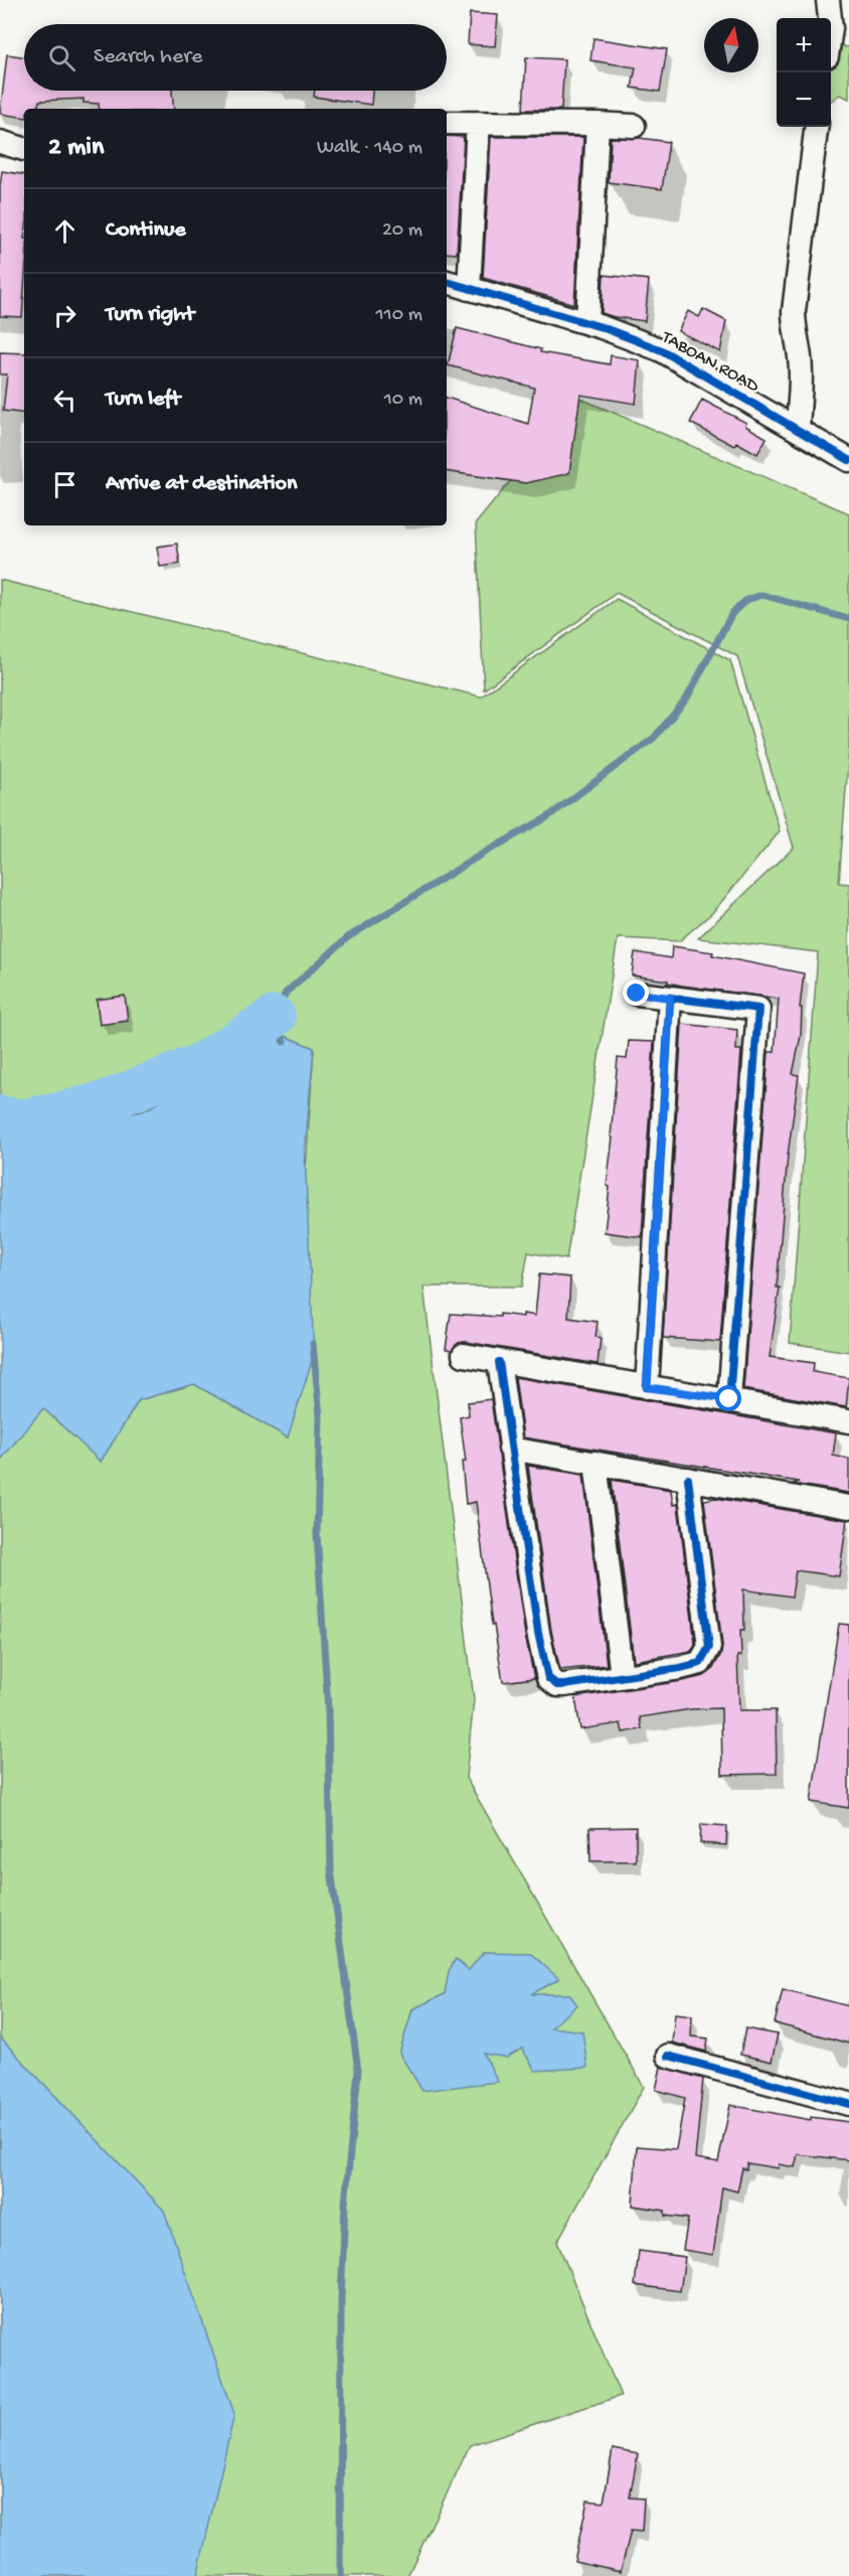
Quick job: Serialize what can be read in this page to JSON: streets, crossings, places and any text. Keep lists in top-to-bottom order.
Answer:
{
  "streets": {
    "street": ["TABOAN ROAD"]
  },
  "north": "top",
  "page": {
    "map_buttons": ["+", "−"],
    "search": "Search here",
    "heading": ["2 min", "Walk · 140 m"],
    "list": [
      ["Continue", "20 m"],
      ["Turn right", "110 m"],
      ["Turn left", "10 m"],
      "Arrive at destination"
    ]
  }
}
